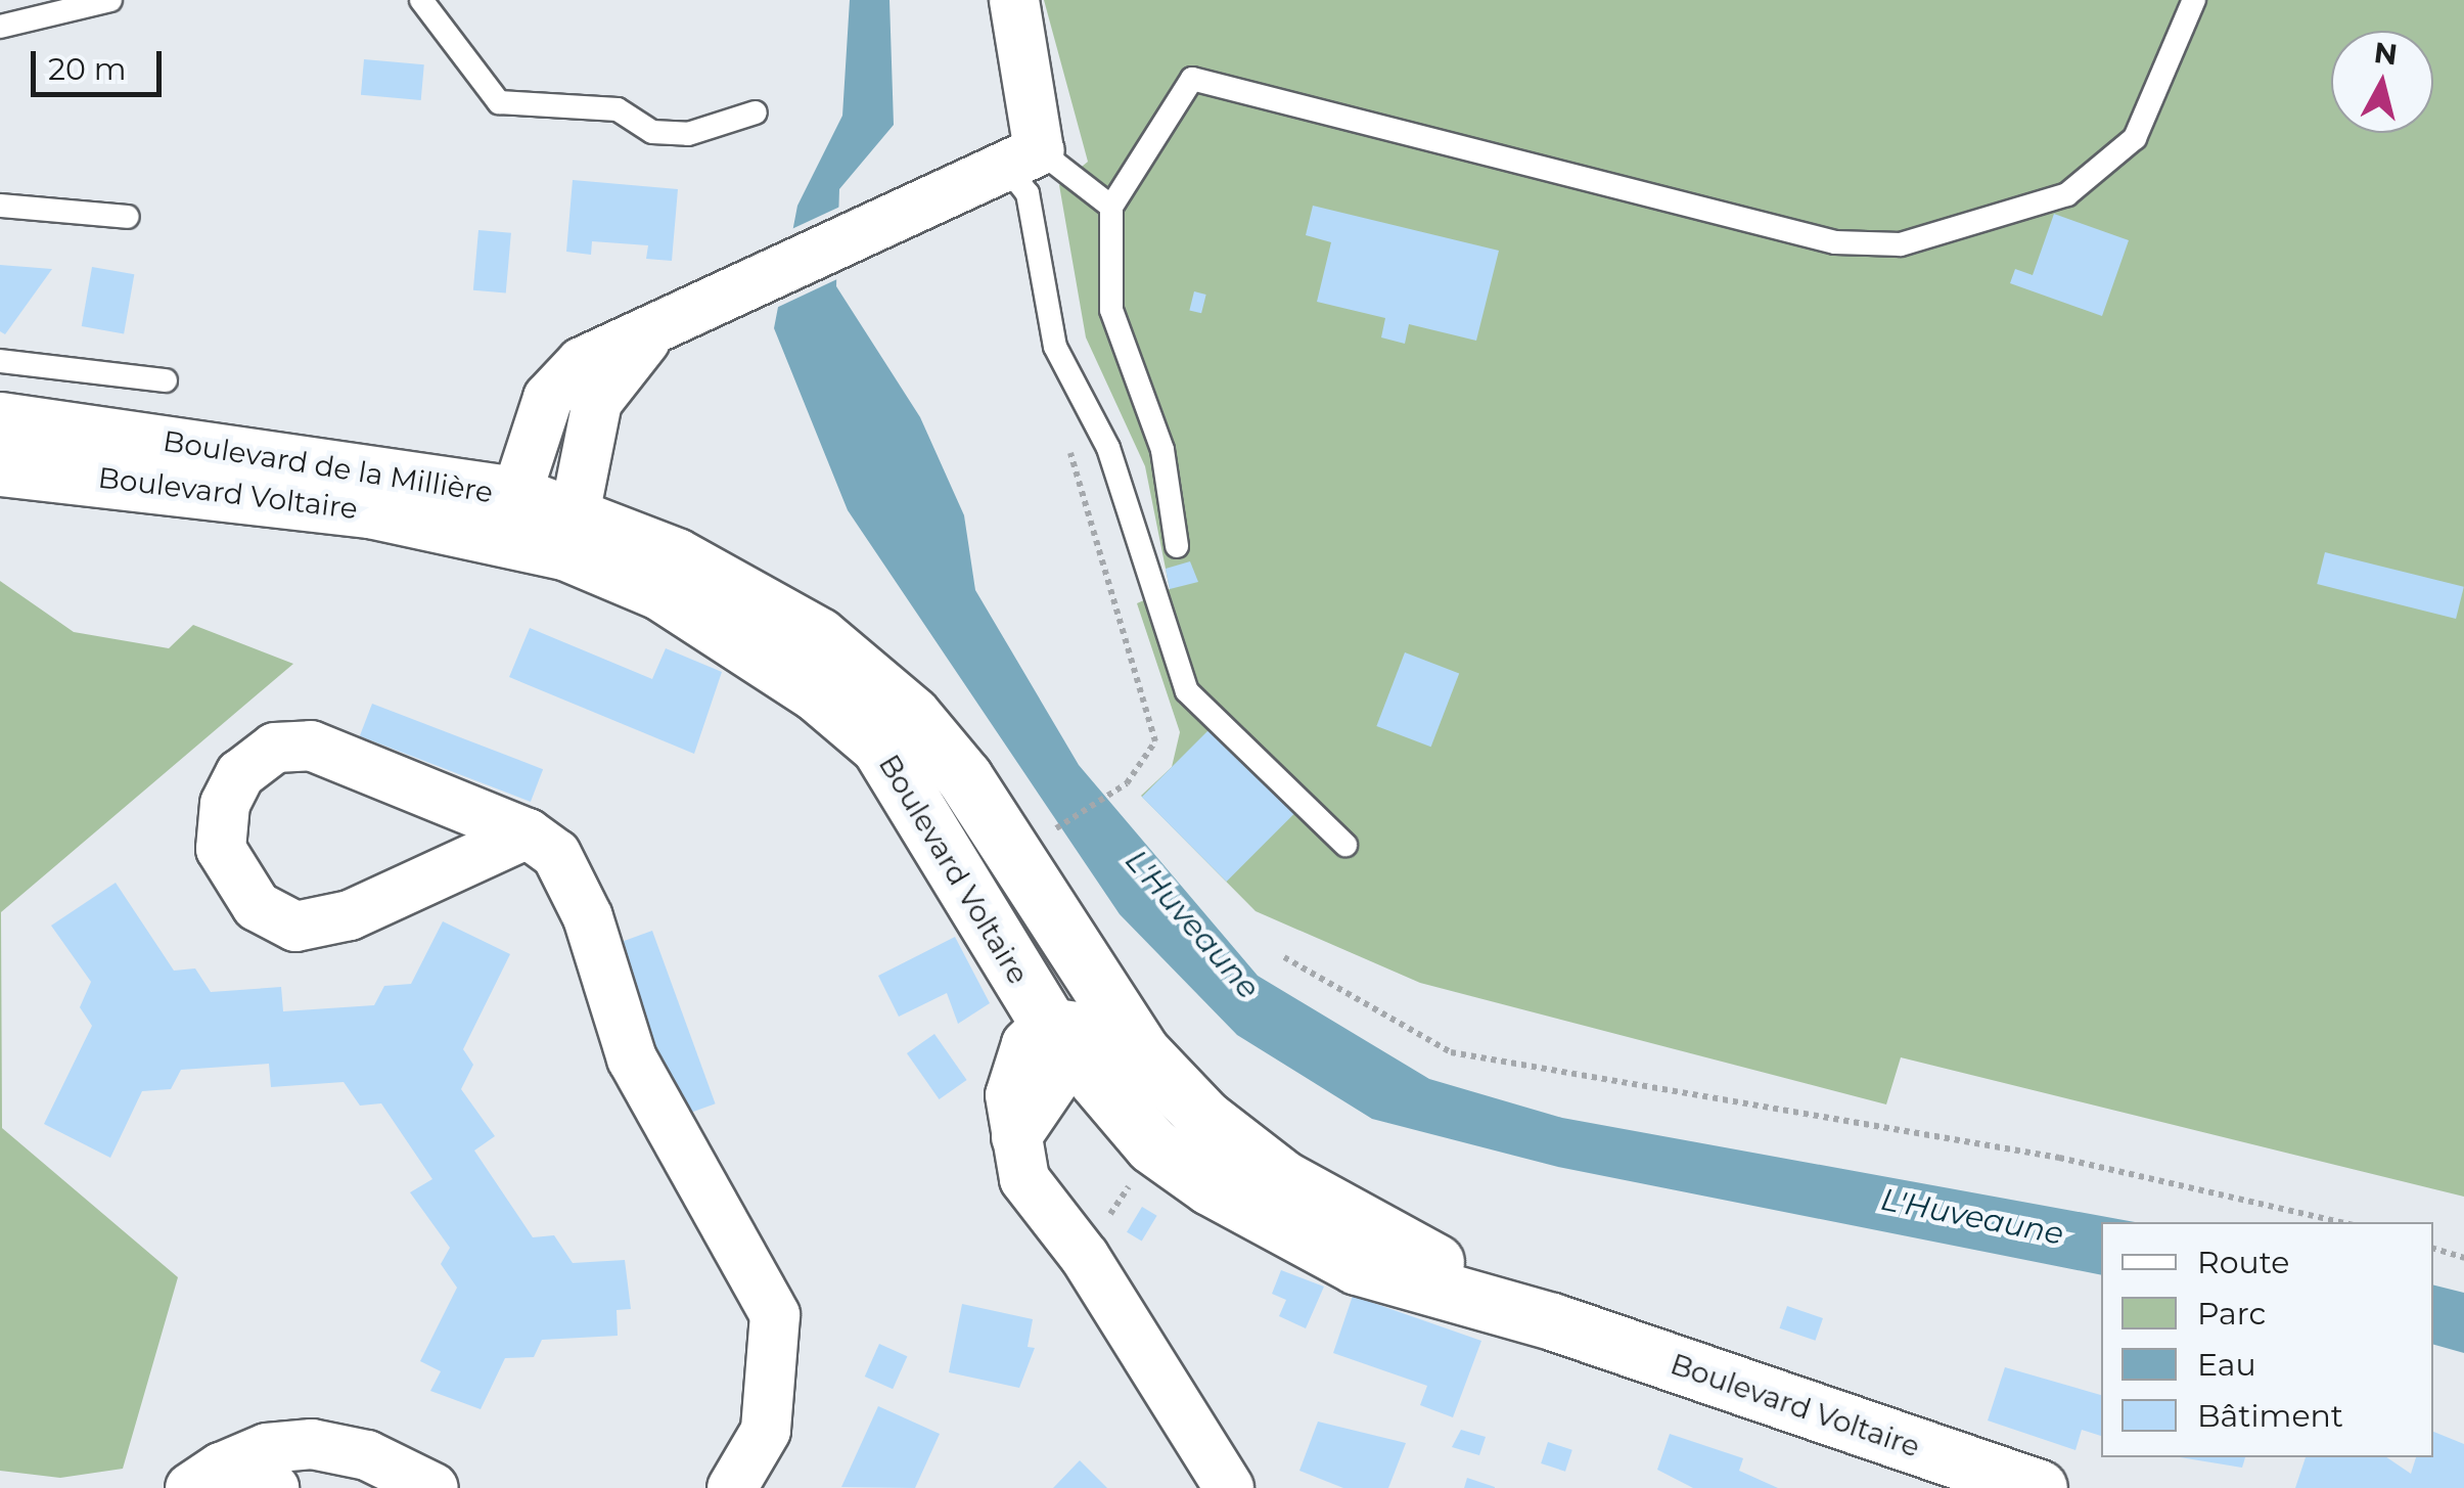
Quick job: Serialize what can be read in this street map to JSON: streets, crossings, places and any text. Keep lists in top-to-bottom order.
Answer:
{
  "streets": {
    "main road": ["Boulevard de la Millière", "Boulevard Voltaire"]
  },
  "crossings": [
    ["Boulevard de la Millière", "Boulevard Voltaire"]
  ],
  "water": ["L'Huveaune"],
  "legend": [
    "Route",
    "Parc",
    "Eau",
    "Bâtiment"
  ],
  "scale_bar": "20 m",
  "north": "top"
}
